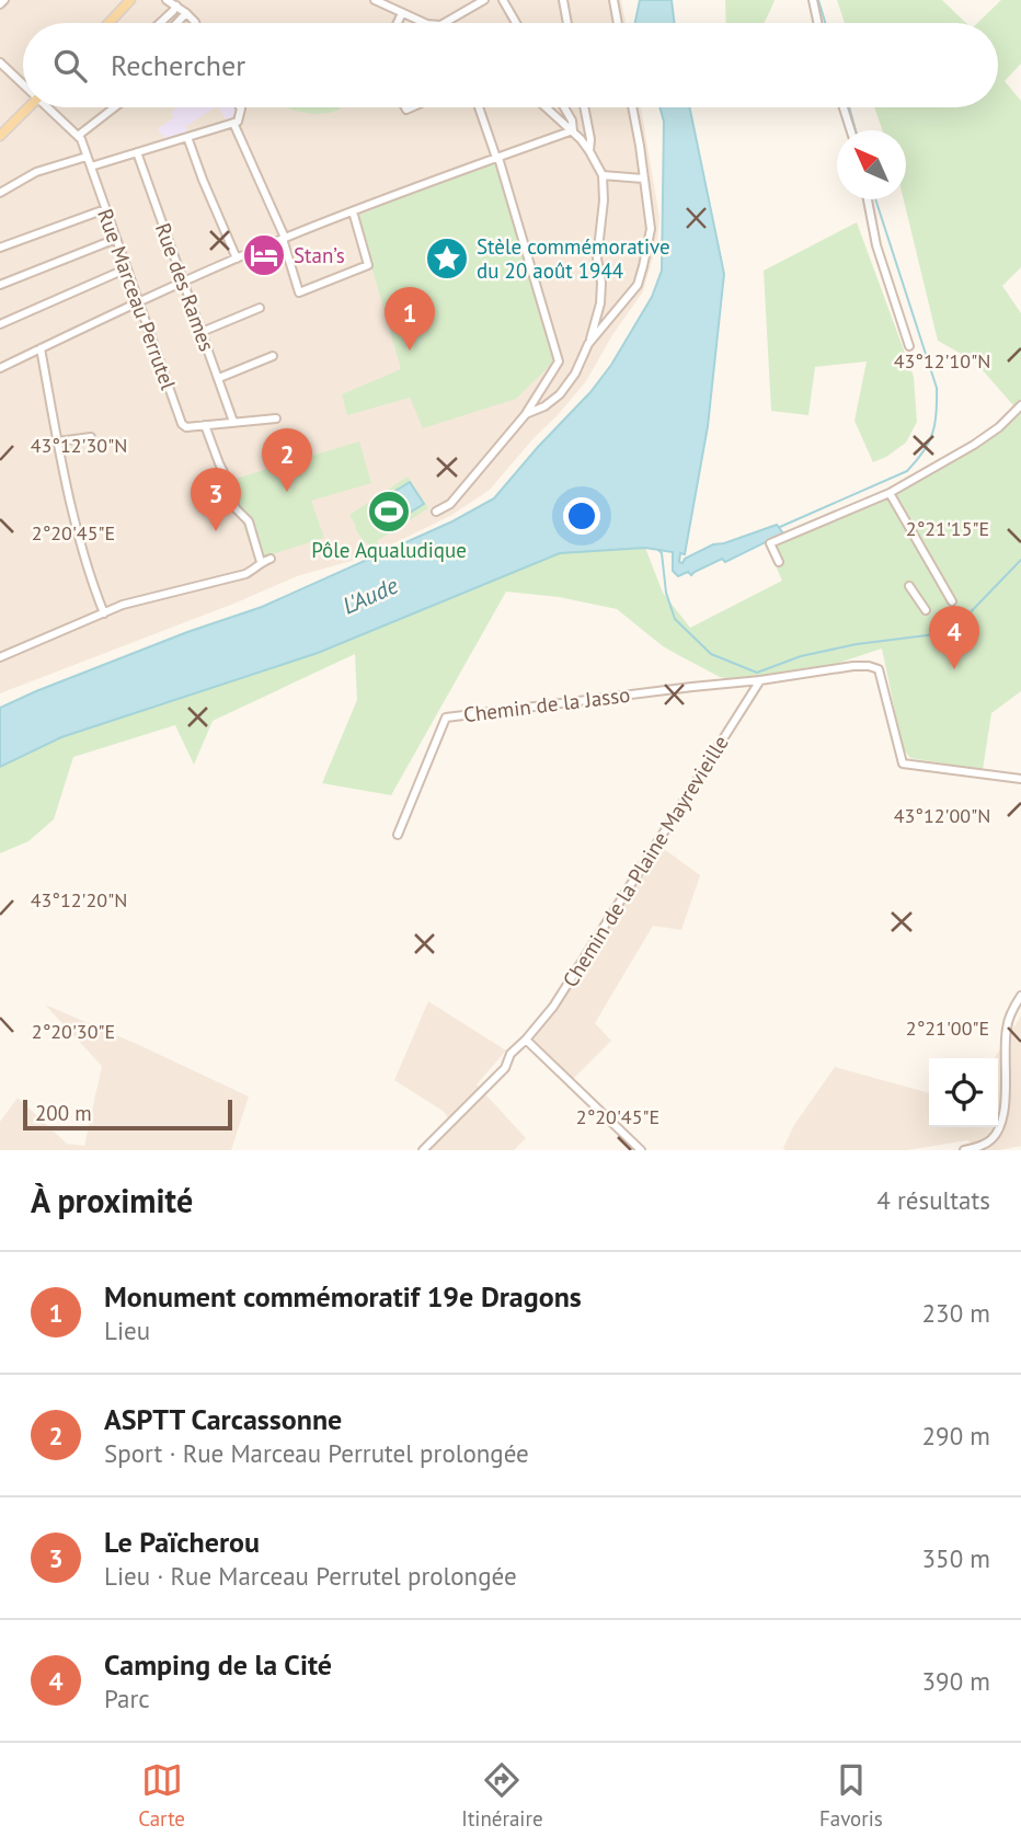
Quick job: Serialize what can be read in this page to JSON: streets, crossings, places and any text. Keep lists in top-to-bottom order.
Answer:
{
  "streets": {
    "street": [
      "Rue des Rames",
      "Rue Marceau Perrutel",
      "Chemin de la Jasso",
      "Chemin de la Plaine Mayrevieille"
    ]
  },
  "crossings": [
    ["Chemin de la Jasso", "Chemin de la Plaine Mayrevieille"]
  ],
  "water": ["L'Aude"],
  "places": {
    "hotel": ["Stan’s"],
    "place": ["Stèle commémorative du 20 août 1944"],
    "sports": ["Pôle Aqualudique"]
  },
  "scale_bar": "200 m",
  "north": "top left",
  "page": {
    "search": "Rechercher",
    "pins": [
      "1",
      "2",
      "3",
      "4"
    ],
    "scale": "200 m",
    "heading": ["À proximité", "4 résultats"],
    "list": [
      {
        "mark": "1",
        "name": "Monument commémoratif 19e Dragons",
        "note": "Lieu",
        "value": "230 m"
      },
      {
        "mark": "2",
        "name": "ASPTT Carcassonne",
        "note": "Sport · Rue Marceau Perrutel prolongée",
        "value": "290 m"
      },
      {
        "mark": "3",
        "name": "Le Païcherou",
        "note": "Lieu · Rue Marceau Perrutel prolongée",
        "value": "350 m"
      },
      {
        "mark": "4",
        "name": "Camping de la Cité",
        "note": "Parc",
        "value": "390 m"
      }
    ],
    "nav": ["Carte", "Itinéraire", "Favoris"]
  },
  "coordinates": [
    "43°12'10\"N",
    "43°12'30\"N",
    "2°21'15\"E",
    "2°20'45\"E",
    "43°12'00\"N",
    "43°12'20\"N",
    "2°21'00\"E",
    "2°20'30\"E"
  ]
}
